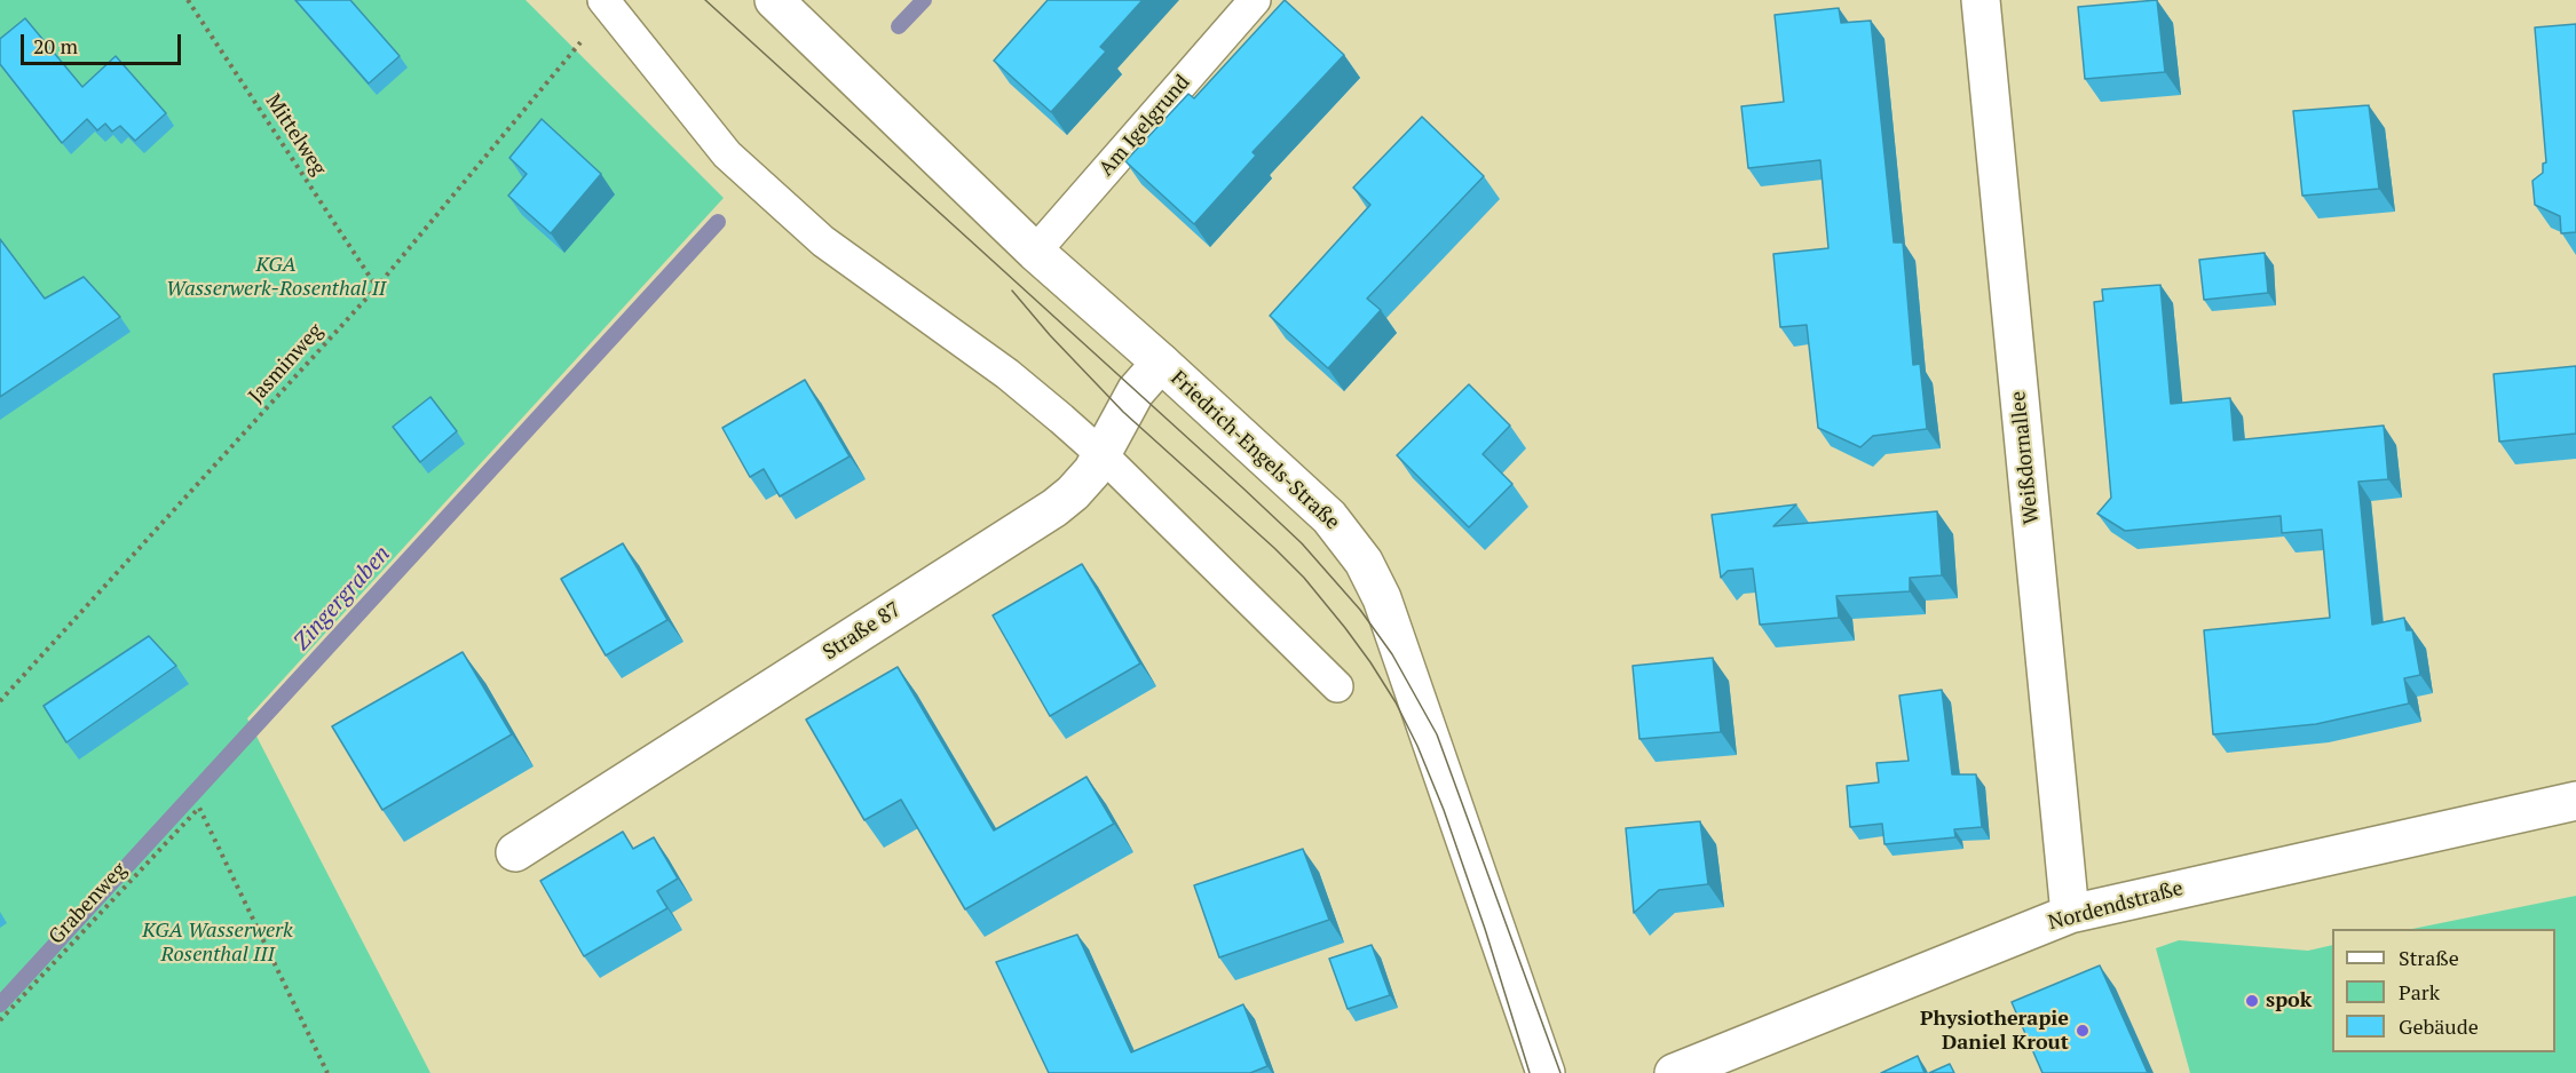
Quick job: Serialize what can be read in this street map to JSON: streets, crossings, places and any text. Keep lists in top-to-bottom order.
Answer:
{
  "streets": {
    "street": [
      "Friedrich-Engels-Straße",
      "Weißdornallee",
      "Straße 87",
      "Nordendstraße"
    ],
    "lane": ["Am Igelgrund"],
    "path": ["Mittelweg", "Jasminweg", "Grabenweg"]
  },
  "crossings": [
    ["Am Igelgrund", "Friedrich-Engels-Straße"],
    ["Mittelweg", "Jasminweg"],
    ["Friedrich-Engels-Straße", "Straße 87"],
    ["Weißdornallee", "Nordendstraße"]
  ],
  "water": ["Zingergraben"],
  "parks": ["KGA Wasserwerk-Rosenthal II", "KGA Wasserwerk Rosenthal III"],
  "places": ["spok", "Physiotherapie Daniel Krout"],
  "legend": ["Straße", "Park", "Gebäude"],
  "scale_bar": "20 m"
}
